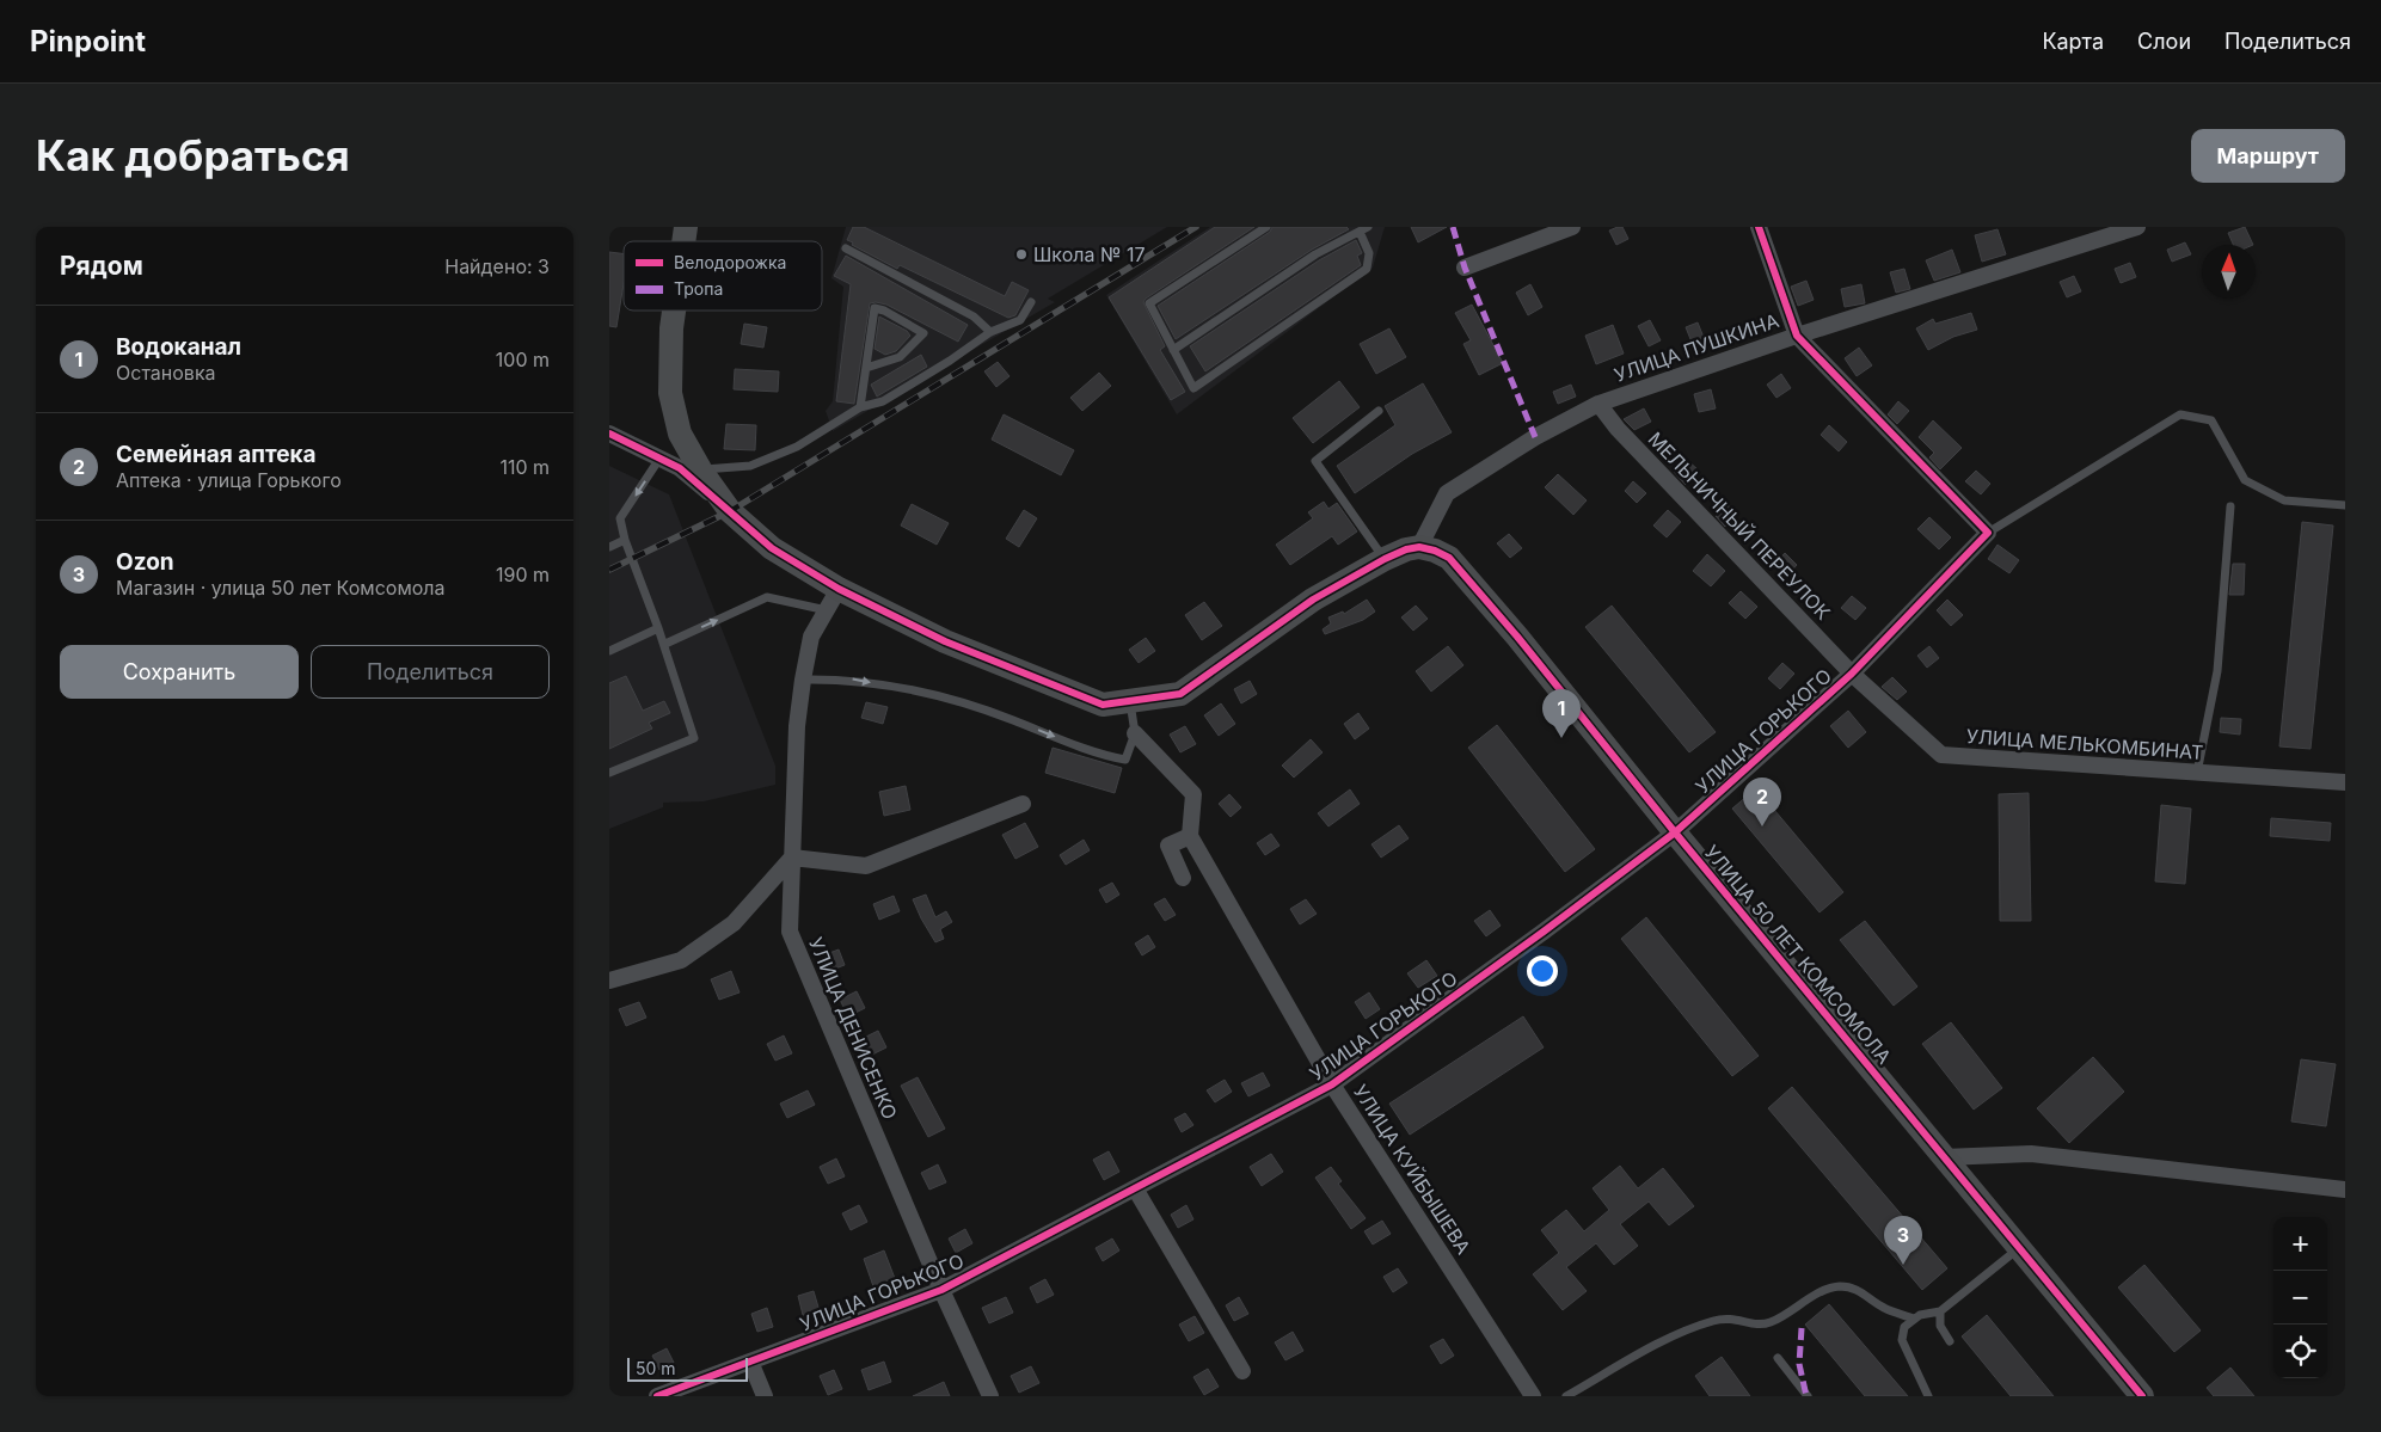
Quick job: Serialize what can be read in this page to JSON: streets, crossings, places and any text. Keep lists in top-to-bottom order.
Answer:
{
  "streets": {
    "street": [
      "УЛИЦА ПУШКИНА",
      "МЕЛЬНИЧНЫЙ ПЕРЕУЛОК",
      "УЛИЦА ГОРЬКОГО",
      "УЛИЦА МЕЛЬКОМБИНАТ",
      "УЛИЦА 50 ЛЕТ КОМСОМОЛА",
      "УЛИЦА ДЕНИСЕНКО",
      "УЛИЦА КУЙБЫШЕВА"
    ]
  },
  "crossings": [
    ["УЛИЦА ПУШКИНА", "МЕЛЬНИЧНЫЙ ПЕРЕУЛОК"],
    ["УЛИЦА ПУШКИНА", "УЛИЦА 50 ЛЕТ КОМСОМОЛА"],
    ["МЕЛЬНИЧНЫЙ ПЕРЕУЛОК", "УЛИЦА ГОРЬКОГО"],
    ["МЕЛЬНИЧНЫЙ ПЕРЕУЛОК", "УЛИЦА МЕЛЬКОМБИНАТ"],
    ["УЛИЦА ГОРЬКОГО", "УЛИЦА МЕЛЬКОМБИНАТ"],
    ["УЛИЦА ГОРЬКОГО", "УЛИЦА 50 ЛЕТ КОМСОМОЛА"],
    ["УЛИЦА ГОРЬКОГО", "УЛИЦА ДЕНИСЕНКО"],
    ["УЛИЦА ГОРЬКОГО", "УЛИЦА КУЙБЫШЕВА"]
  ],
  "places": ["Школа № 17"],
  "legend": ["Велодорожка", "Тропа"],
  "scale_bar": "50 m",
  "north": "top",
  "page": {
    "header": "Pinpoint",
    "nav": ["Карта", "Слои", "Поделиться"],
    "buttons": [
      "Маршрут",
      ["Сохранить", "Поделиться"]
    ],
    "title": "Как добраться",
    "heading": ["Рядом", "Найдено: 3"],
    "list": [
      {
        "mark": "1",
        "name": "Водоканал",
        "note": "Остановка",
        "value": "100 m"
      },
      {
        "mark": "2",
        "name": "Семейная аптека",
        "note": "Аптека · улица Горького",
        "value": "110 m"
      },
      {
        "mark": "3",
        "name": "Ozon",
        "note": "Магазин · улица 50 лет Комсомола",
        "value": "190 m"
      }
    ],
    "pins": ["1", "2", "3"],
    "map_buttons": ["+", "−"],
    "scale": "50 m"
  }
}
